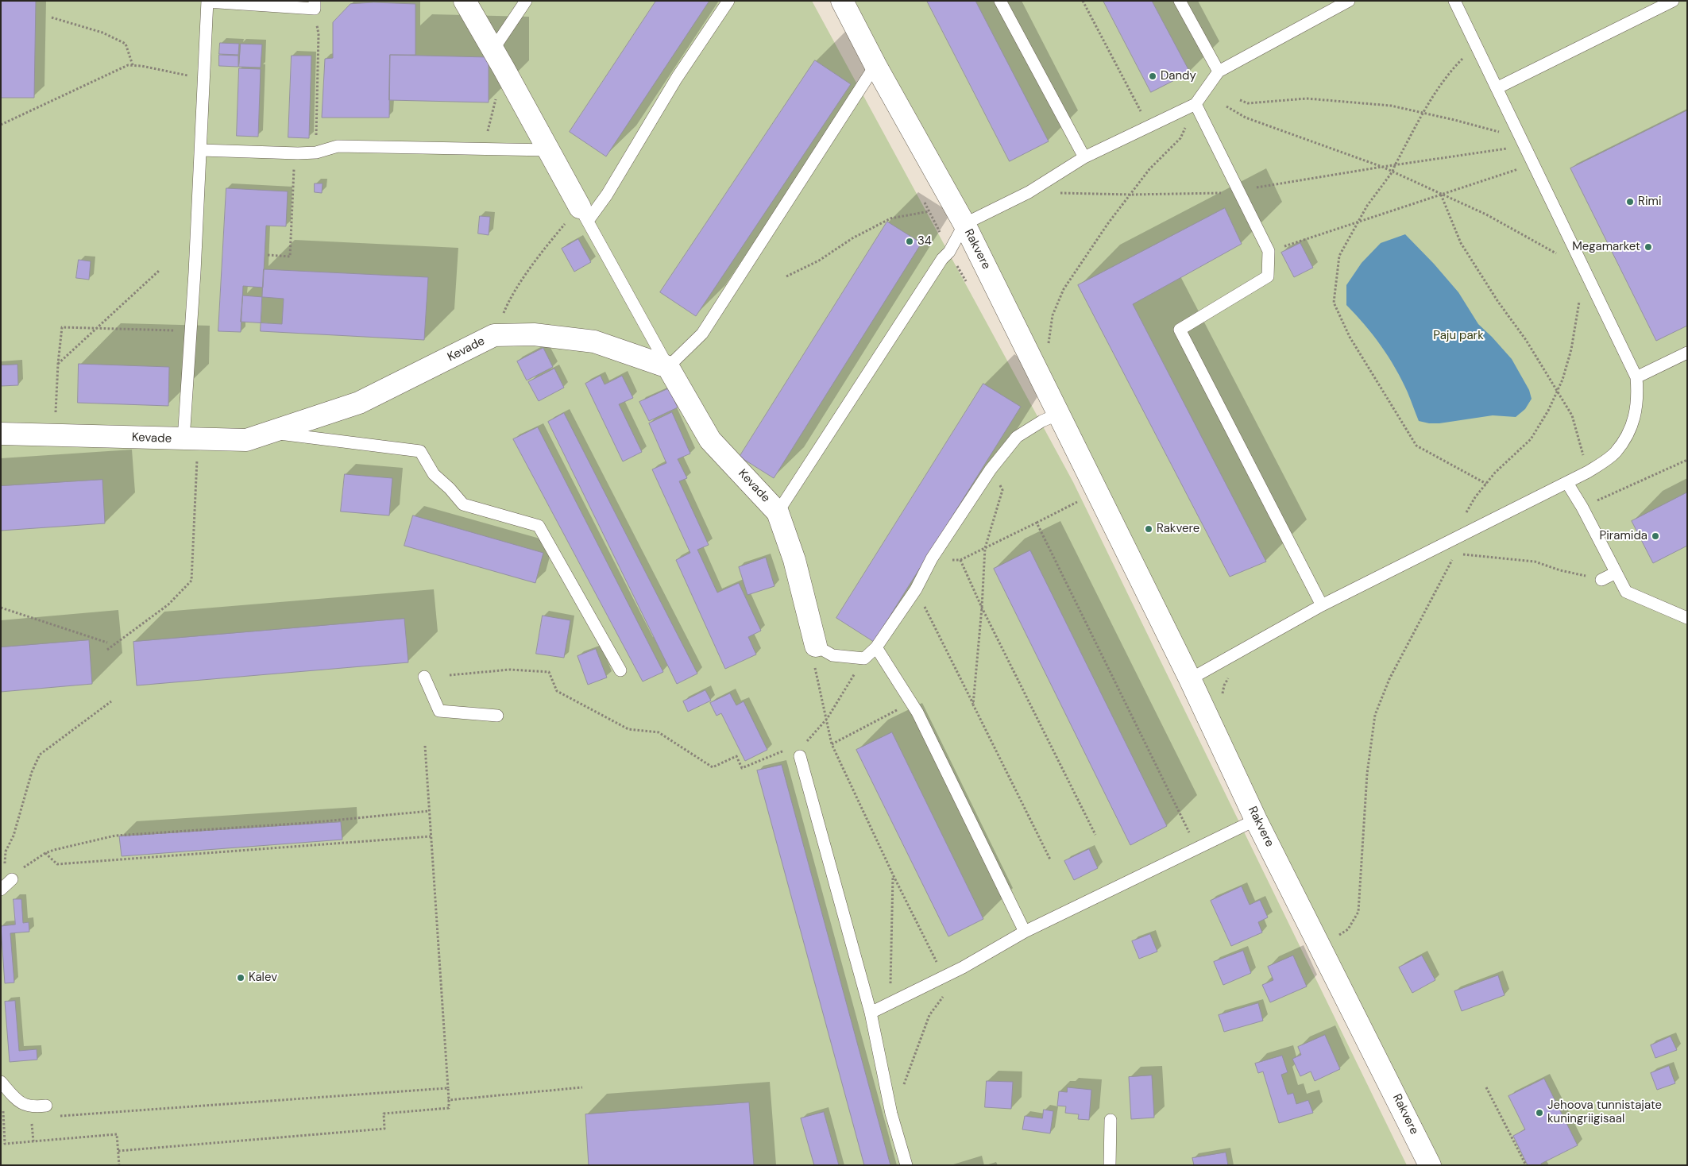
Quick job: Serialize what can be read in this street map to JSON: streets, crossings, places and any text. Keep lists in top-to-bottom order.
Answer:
{
  "streets": {
    "street": ["Rakvere", "Kevade"]
  },
  "parks": ["Paju park"],
  "places": [
    "Dandy",
    "Rimi",
    "34",
    "Megamarket",
    "Rakvere",
    "Piramida",
    "Kalev",
    "Jehoova tunnistajate kuningriigisaal"
  ]
}
